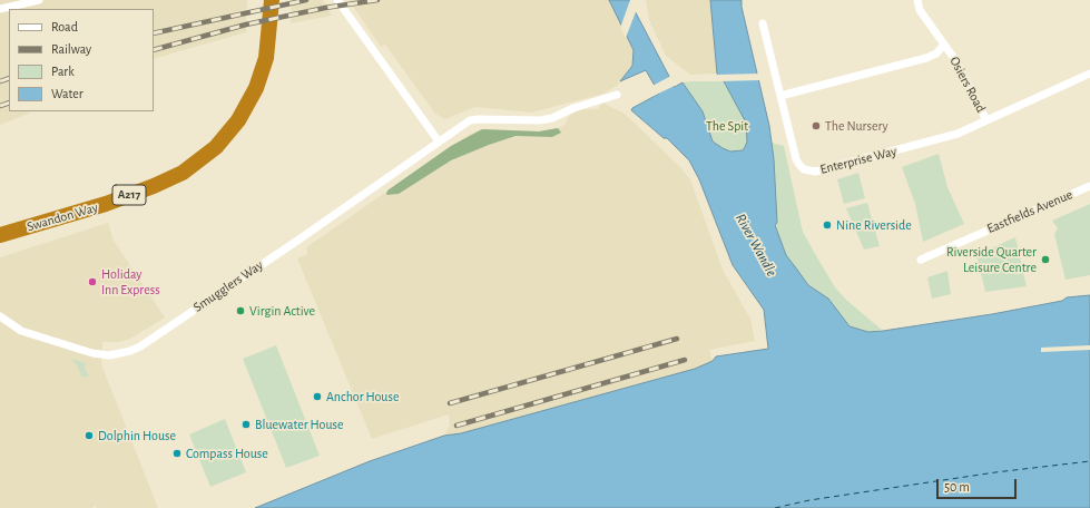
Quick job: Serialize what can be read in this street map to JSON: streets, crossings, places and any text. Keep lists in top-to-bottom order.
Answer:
{
  "streets": {
    "highway": ["A217", "Swandon Way"],
    "street": [
      "Osiers Road",
      "Enterprise Way",
      "Eastfields Avenue",
      "Smugglers Way"
    ]
  },
  "crossings": [
    ["Osiers Road", "Enterprise Way"]
  ],
  "water": ["River Wandle"],
  "parks": ["The Spit"],
  "places": [
    "The Nursery",
    "Nine Riverside",
    "Riverside Quarter Leisure Centre",
    "Holiday Inn Express",
    "Virgin Active",
    "Anchor House",
    "Bluewater House",
    "Dolphin House",
    "Compass House"
  ],
  "legend": [
    "Road",
    "Railway",
    "Park",
    "Water"
  ],
  "scale_bar": "50 m"
}
